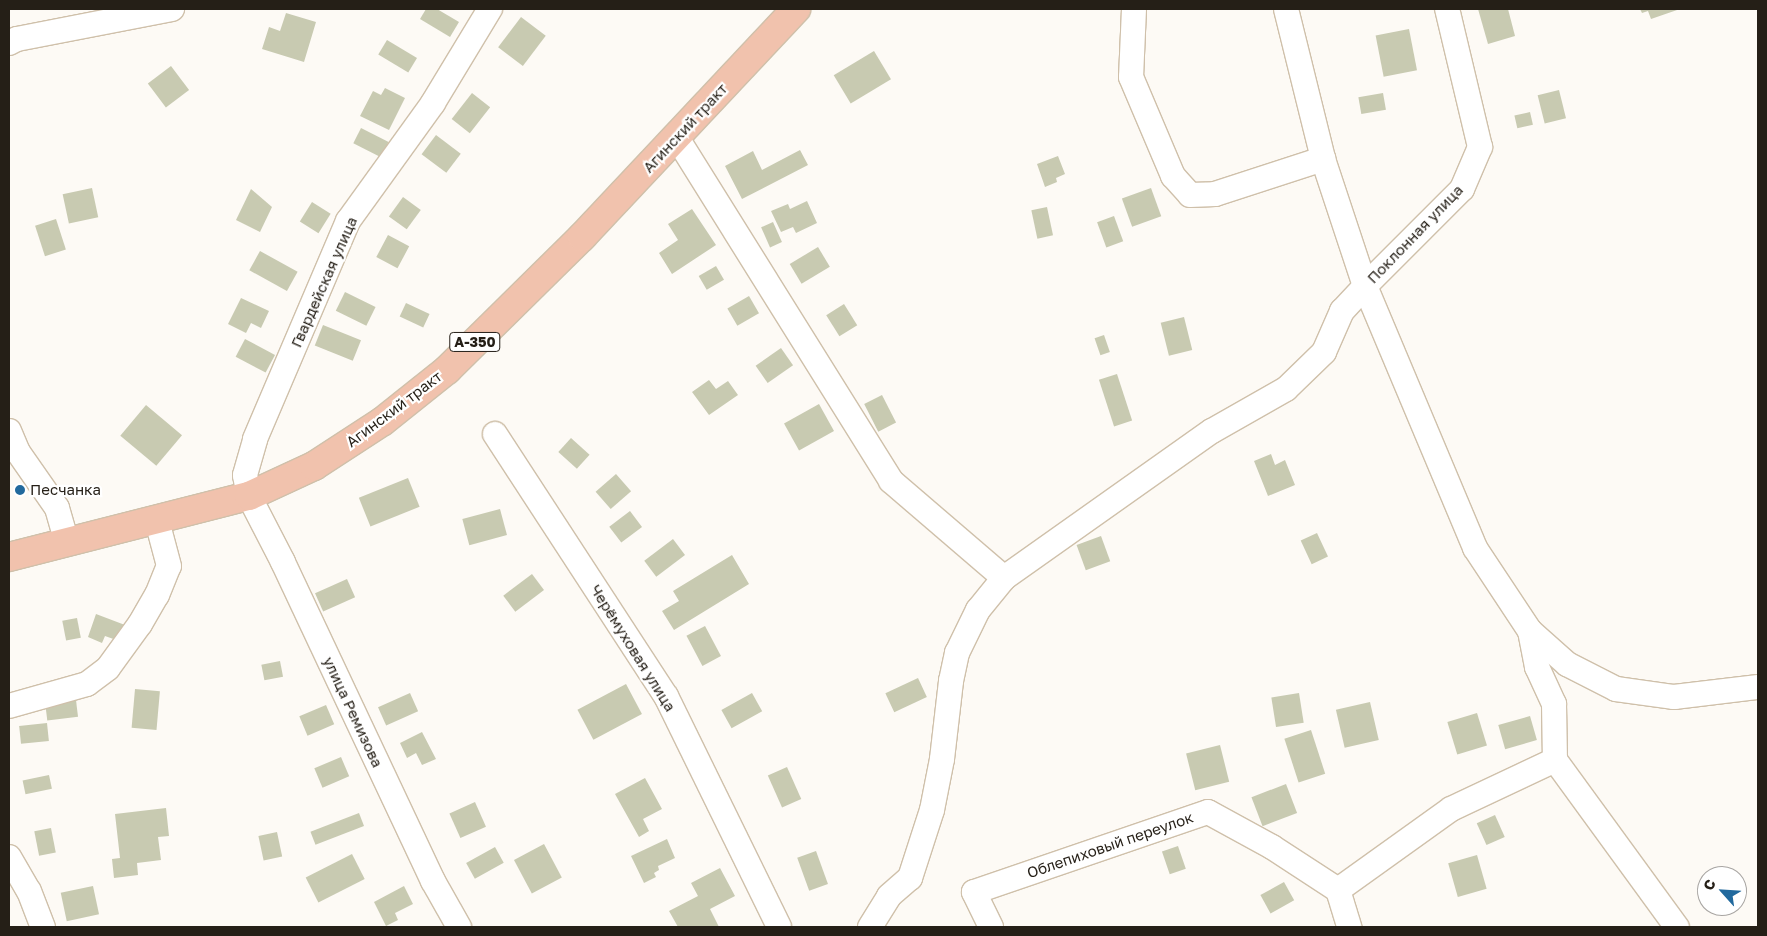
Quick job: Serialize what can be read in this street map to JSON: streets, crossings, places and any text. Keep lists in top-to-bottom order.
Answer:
{
  "streets": {
    "highway": ["Агинский тракт", "А-350"],
    "street": [
      "Поклонная улица",
      "Гвардейская улица",
      "Черёмуховая улица",
      "улица Ремизова",
      "Облепиховый переулок"
    ]
  },
  "crossings": [
    ["Агинский тракт", "Гвардейская улица"],
    ["Агинский тракт", "улица Ремизова"],
    ["Гвардейская улица", "улица Ремизова"]
  ],
  "places": ["Песчанка"],
  "north": "top left"
}
